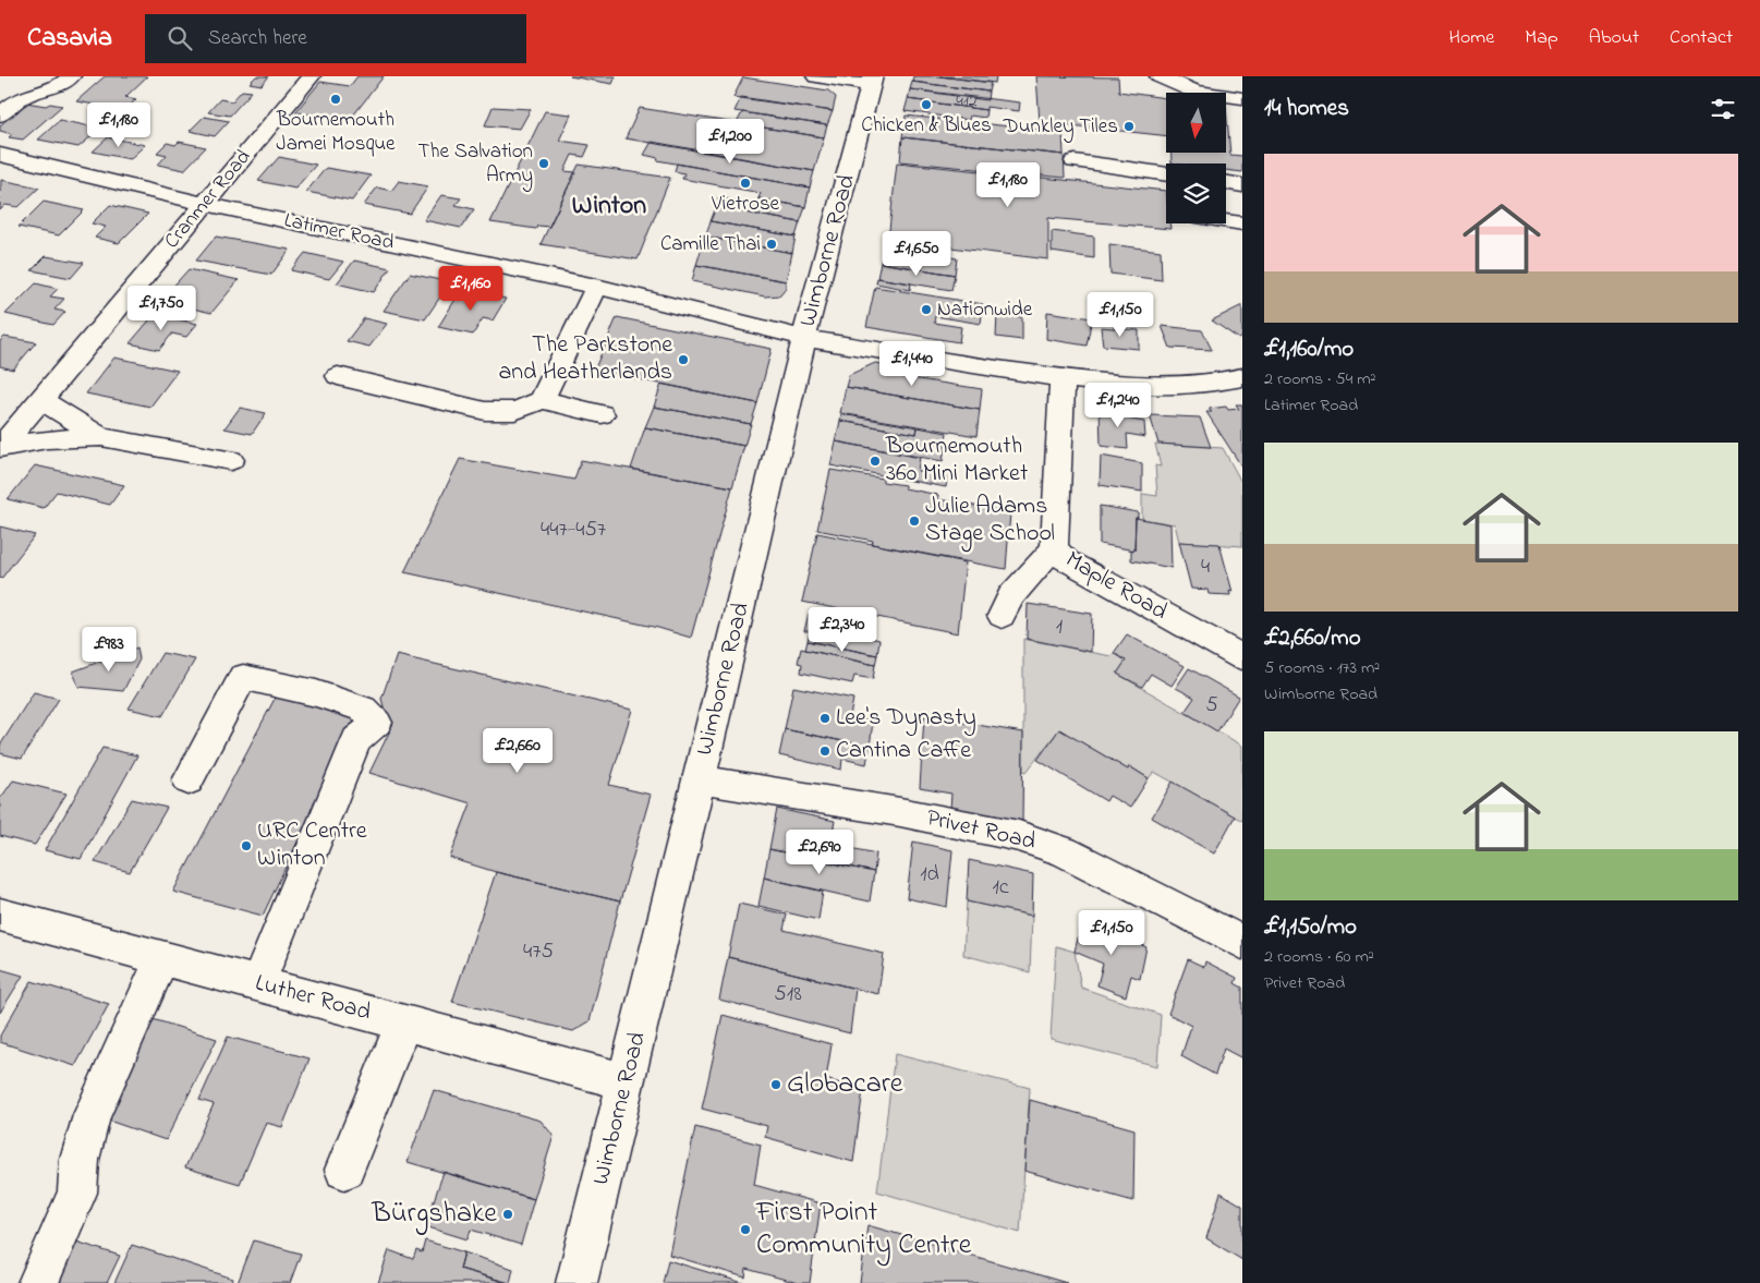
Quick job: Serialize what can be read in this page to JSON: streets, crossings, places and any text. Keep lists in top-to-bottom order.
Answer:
{
  "streets": {
    "street": [
      "Cranmer Road",
      "Latimer Road",
      "Wimborne Road",
      "Maple Road",
      "Privet Road",
      "Luther Road"
    ]
  },
  "crossings": [
    ["Cranmer Road", "Latimer Road"],
    ["Latimer Road", "Wimborne Road"],
    ["Latimer Road", "Maple Road"],
    ["Wimborne Road", "Privet Road"],
    ["Wimborne Road", "Luther Road"]
  ],
  "districts": ["Winton"],
  "places": [
    "Bournemouth Jamei Mosque",
    "Chicken & Blues",
    "Dunkley Tiles",
    "The Salvation Army",
    "Vietrose",
    "Camille Thai",
    "Nationwide",
    "The Parkstone and Heatherlands",
    "Bournemouth 360 Mini Market",
    "Julie Adams Stage School",
    "Lee's Dynasty",
    "Cantina Caffe",
    "URC Centre Winton",
    "Globacare",
    "Bürgshake",
    "First Point Community Centre"
  ],
  "house_numbers": [
    "412",
    "447-457",
    "4",
    "1",
    "5",
    "1d",
    "1c",
    "475",
    "518"
  ],
  "north": "bottom",
  "page": {
    "header": "Casavia",
    "search": "Search here",
    "nav": [
      "Home",
      "Map",
      "About",
      "Contact"
    ],
    "heading": "14 homes",
    "price": [
      "£1,180",
      "£1,200",
      "£1,180",
      "£1,650",
      "£1,160",
      "£1,750",
      "£1,150",
      "£1,440",
      "£1,240",
      "£2,340",
      "£983",
      "£2,660",
      "£2,690",
      "£1,150"
    ],
    "list": [
      {
        "name": "£1,160/mo",
        "note": "2 rooms · 54 m² · Latimer Road"
      },
      {
        "name": "£2,660/mo",
        "note": "5 rooms · 173 m² · Wimborne Road"
      },
      {
        "name": "£1,150/mo",
        "note": "2 rooms · 60 m² · Privet Road"
      }
    ]
  }
}
